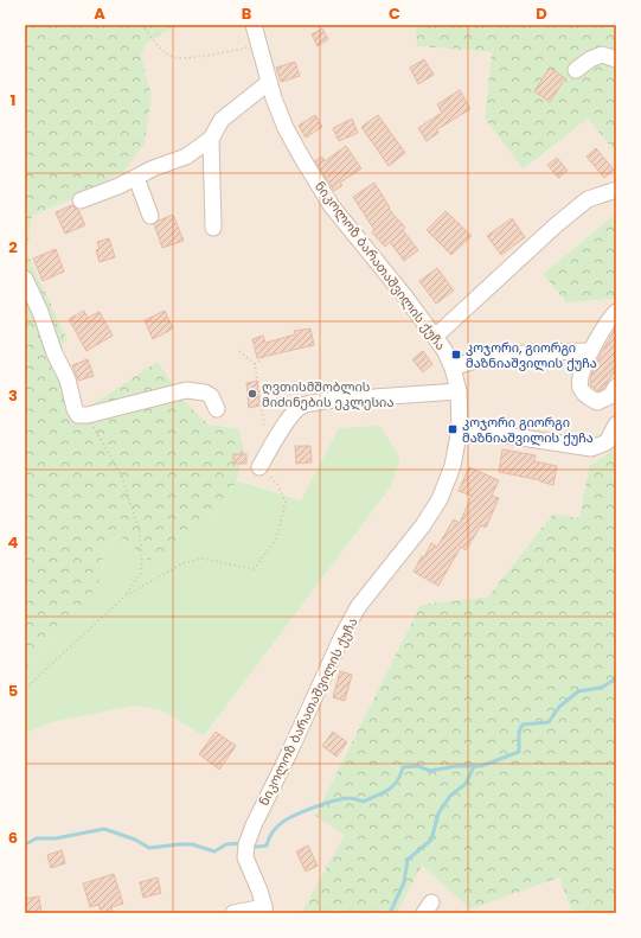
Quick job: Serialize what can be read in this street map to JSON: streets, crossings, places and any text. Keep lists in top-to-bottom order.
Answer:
{
  "streets": {
    "street": ["ნიკოლოზ ბარათაშვილის ქუჩა"]
  },
  "places": {
    "transit": ["კოჯორი, გიორგი მაზნიაშვილის ქუჩა", "კოჯორი გიორგი მაზნიაშვილის ქუჩა"],
    "other": ["ღვთისმშობლის მიძინების ეკლესია"]
  },
  "grid": {
    "columns": [
      "A",
      "B",
      "C",
      "D"
    ],
    "rows": [
      "1",
      "2",
      "3",
      "4",
      "5",
      "6"
    ]
  }
}
